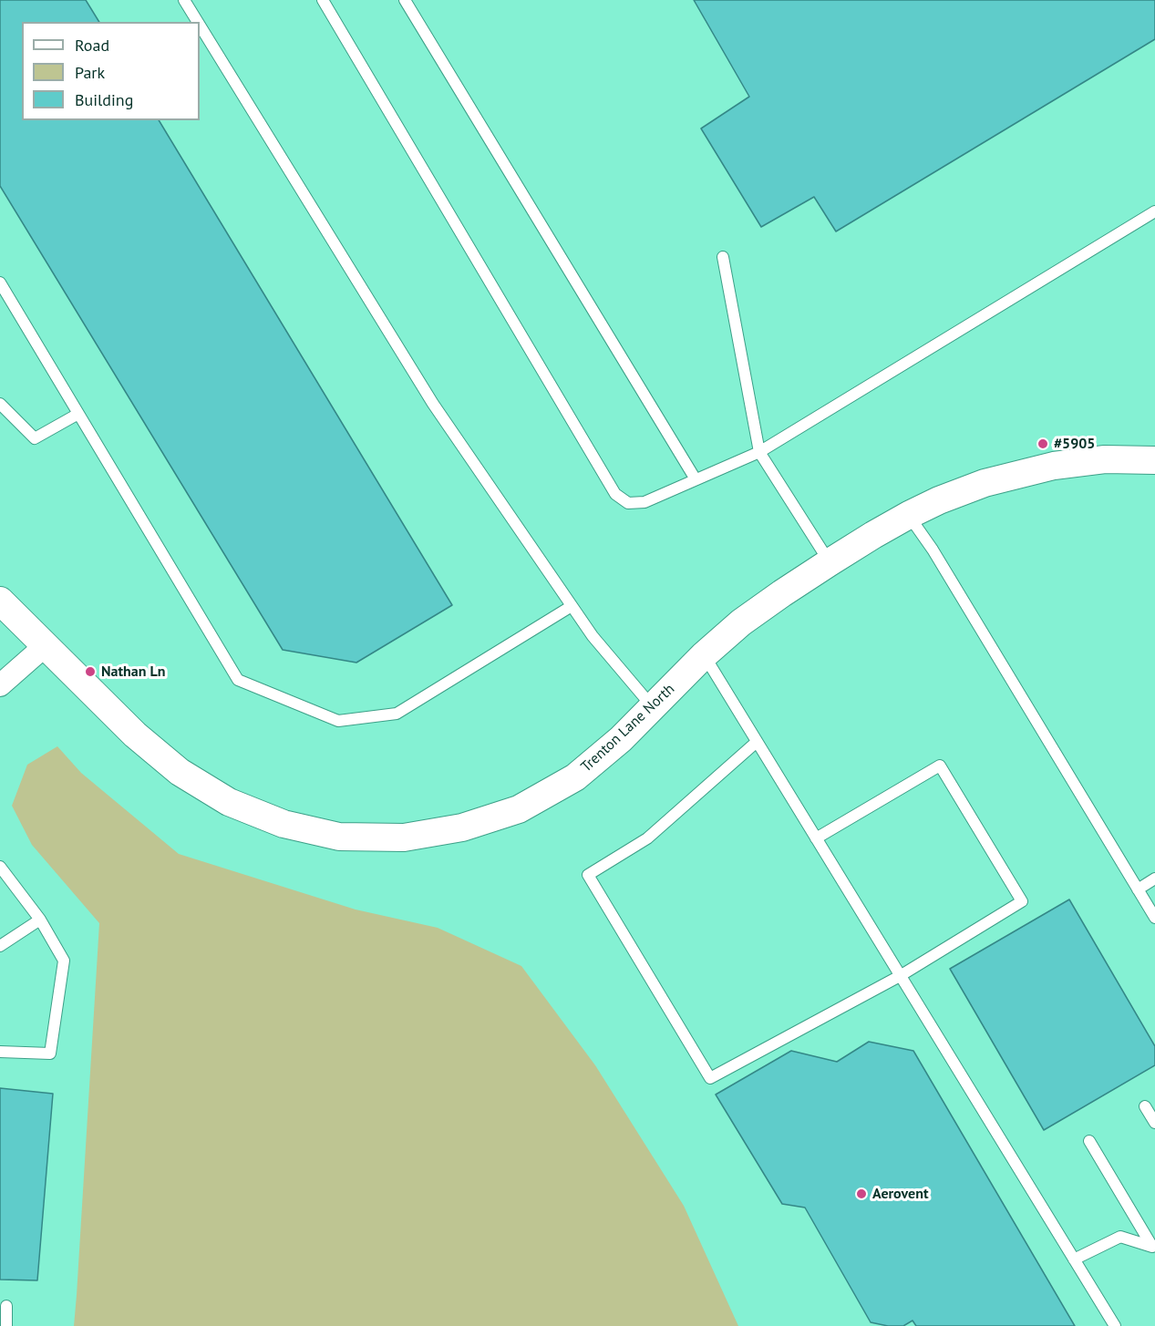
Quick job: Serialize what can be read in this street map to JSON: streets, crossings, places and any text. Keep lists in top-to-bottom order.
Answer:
{
  "streets": {
    "street": ["Trenton Lane North"]
  },
  "places": ["#5905", "Nathan Ln", "Aerovent"],
  "legend": ["Road", "Park", "Building"]
}
